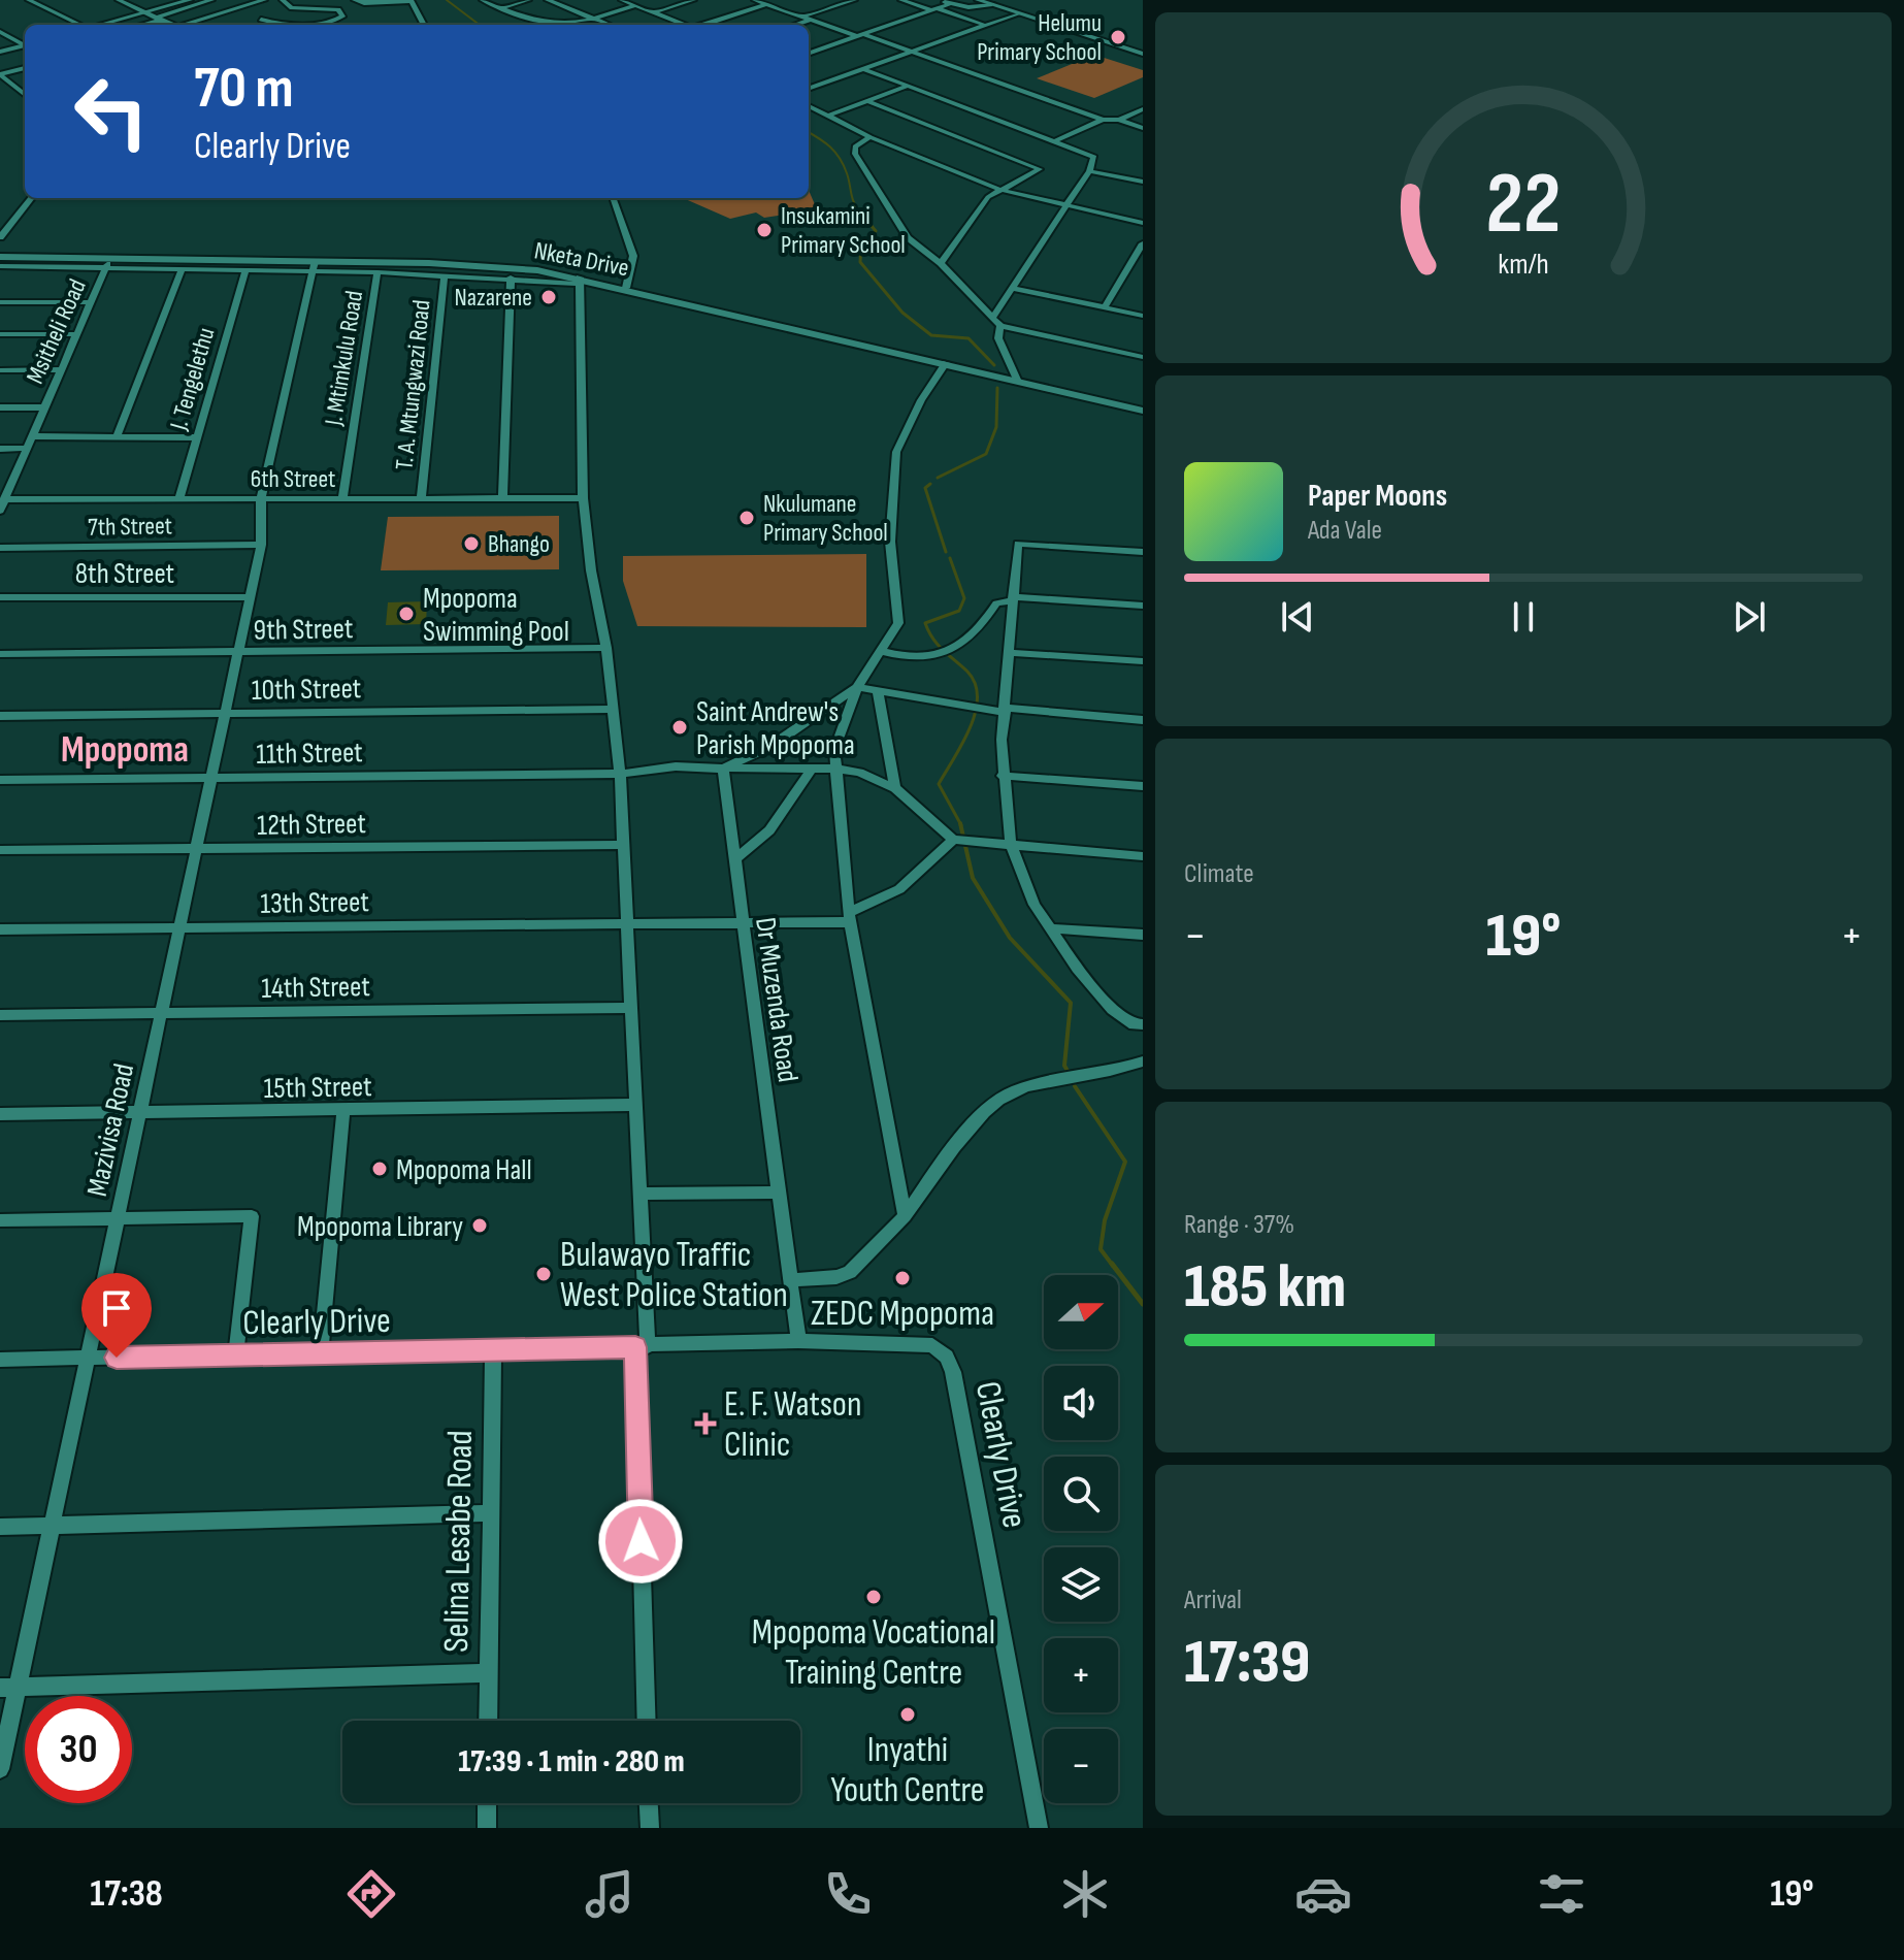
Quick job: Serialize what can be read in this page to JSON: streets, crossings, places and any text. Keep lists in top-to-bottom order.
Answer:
{
  "streets": {
    "street": [
      "Nketa Drive",
      "Msitheli Road",
      "J. Mtimkulu Road",
      "J. Tengelethu",
      "T. A. Mtungwazi Road",
      "6th Street",
      "7th Street",
      "8th Street",
      "9th Street",
      "10th Street",
      "11th Street",
      "12th Street",
      "13th Street",
      "14th Street",
      "Dr Muzenda Road",
      "15th Street",
      "Mazivisa Road",
      "Clearly Drive",
      "Selina Lesabe Road"
    ]
  },
  "crossings": [
    ["Nketa Drive", "Msitheli Road"],
    ["Nketa Drive", "Mazivisa Road"],
    ["Msitheli Road", "6th Street"],
    ["J. Mtimkulu Road", "6th Street"],
    ["J. Tengelethu", "6th Street"],
    ["T. A. Mtungwazi Road", "6th Street"],
    ["6th Street", "Mazivisa Road"],
    ["7th Street", "Mazivisa Road"],
    ["8th Street", "Mazivisa Road"],
    ["9th Street", "Mazivisa Road"],
    ["10th Street", "Mazivisa Road"],
    ["11th Street", "Mazivisa Road"],
    ["12th Street", "Mazivisa Road"],
    ["13th Street", "Dr Muzenda Road"],
    ["13th Street", "Mazivisa Road"],
    ["14th Street", "Mazivisa Road"],
    ["Dr Muzenda Road", "Clearly Drive"],
    ["15th Street", "Mazivisa Road"],
    ["Mazivisa Road", "Clearly Drive"],
    ["Clearly Drive", "Selina Lesabe Road"]
  ],
  "districts": ["Mpopoma"],
  "places": {
    "other": [
      "Helumu Primary School",
      "Insukamini Primary School",
      "Nazarene",
      "Nkulumane Primary School",
      "Bhango",
      "Mpopoma Swimming Pool",
      "Saint Andrew's Parish Mpopoma",
      "Mpopoma Hall",
      "Mpopoma Library",
      "Bulawayo Traffic West Police Station",
      "ZEDC Mpopoma",
      "Mpopoma Vocational Training Centre",
      "Inyathi Youth Centre"
    ],
    "health": ["E. F. Watson Clinic"]
  },
  "north": "right",
  "page": {
    "turn": ["70 m", "Clearly Drive"],
    "song": ["Paper Moons", "Ada Vale"],
    "tile": [
      "Climate",
      ["Range · 37%", "185 km"],
      ["Arrival", "17:39"]
    ],
    "heat": ["−", "19°", "+"],
    "map_buttons": ["+", "−"],
    "limit": "30",
    "trip": "17:39 · 1 min · 280 m",
    "tabs": ["17:38", "19°"],
    "gauge": ["22", "km/h"]
  }
}
